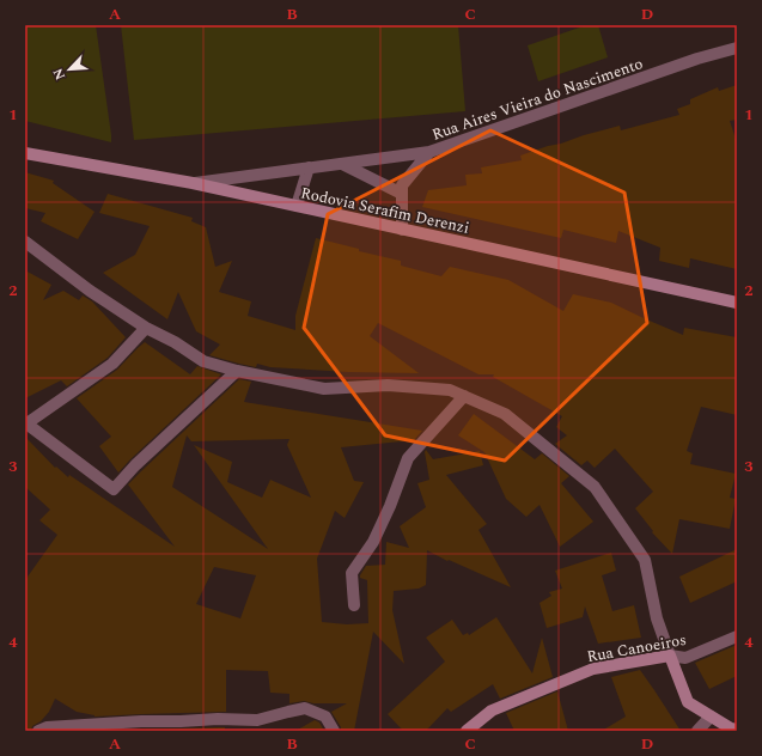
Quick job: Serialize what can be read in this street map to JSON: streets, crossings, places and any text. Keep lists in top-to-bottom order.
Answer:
{
  "streets": {
    "main road": ["Rodovia Serafim Derenzi", "Rua Canoeiros"],
    "street": ["Rua Aires Vieira do Nascimento"]
  },
  "crossings": [
    ["Rua Aires Vieira do Nascimento", "Rodovia Serafim Derenzi"]
  ],
  "north": "bottom left",
  "grid": {
    "columns": [
      "A",
      "B",
      "C",
      "D"
    ],
    "rows": [
      "1",
      "2",
      "3",
      "4"
    ]
  }
}
